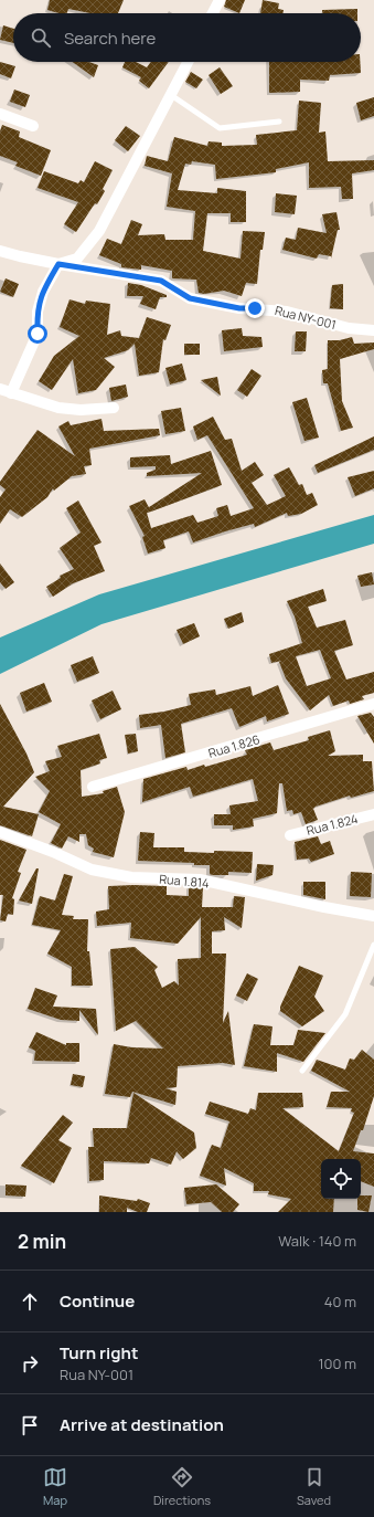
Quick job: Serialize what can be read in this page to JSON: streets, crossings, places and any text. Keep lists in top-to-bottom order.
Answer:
{
  "streets": {
    "street": [
      "Rua NY-001",
      "Rua 1.826",
      "Rua 1.824",
      "Rua 1.814"
    ]
  },
  "page": {
    "search": "Search here",
    "heading": ["2 min", "Walk · 140 m"],
    "list": [
      ["Continue", "40 m"],
      ["Turn right", "Rua NY-001", "100 m"],
      "Arrive at destination"
    ],
    "nav": ["Map", "Directions", "Saved"]
  }
}
